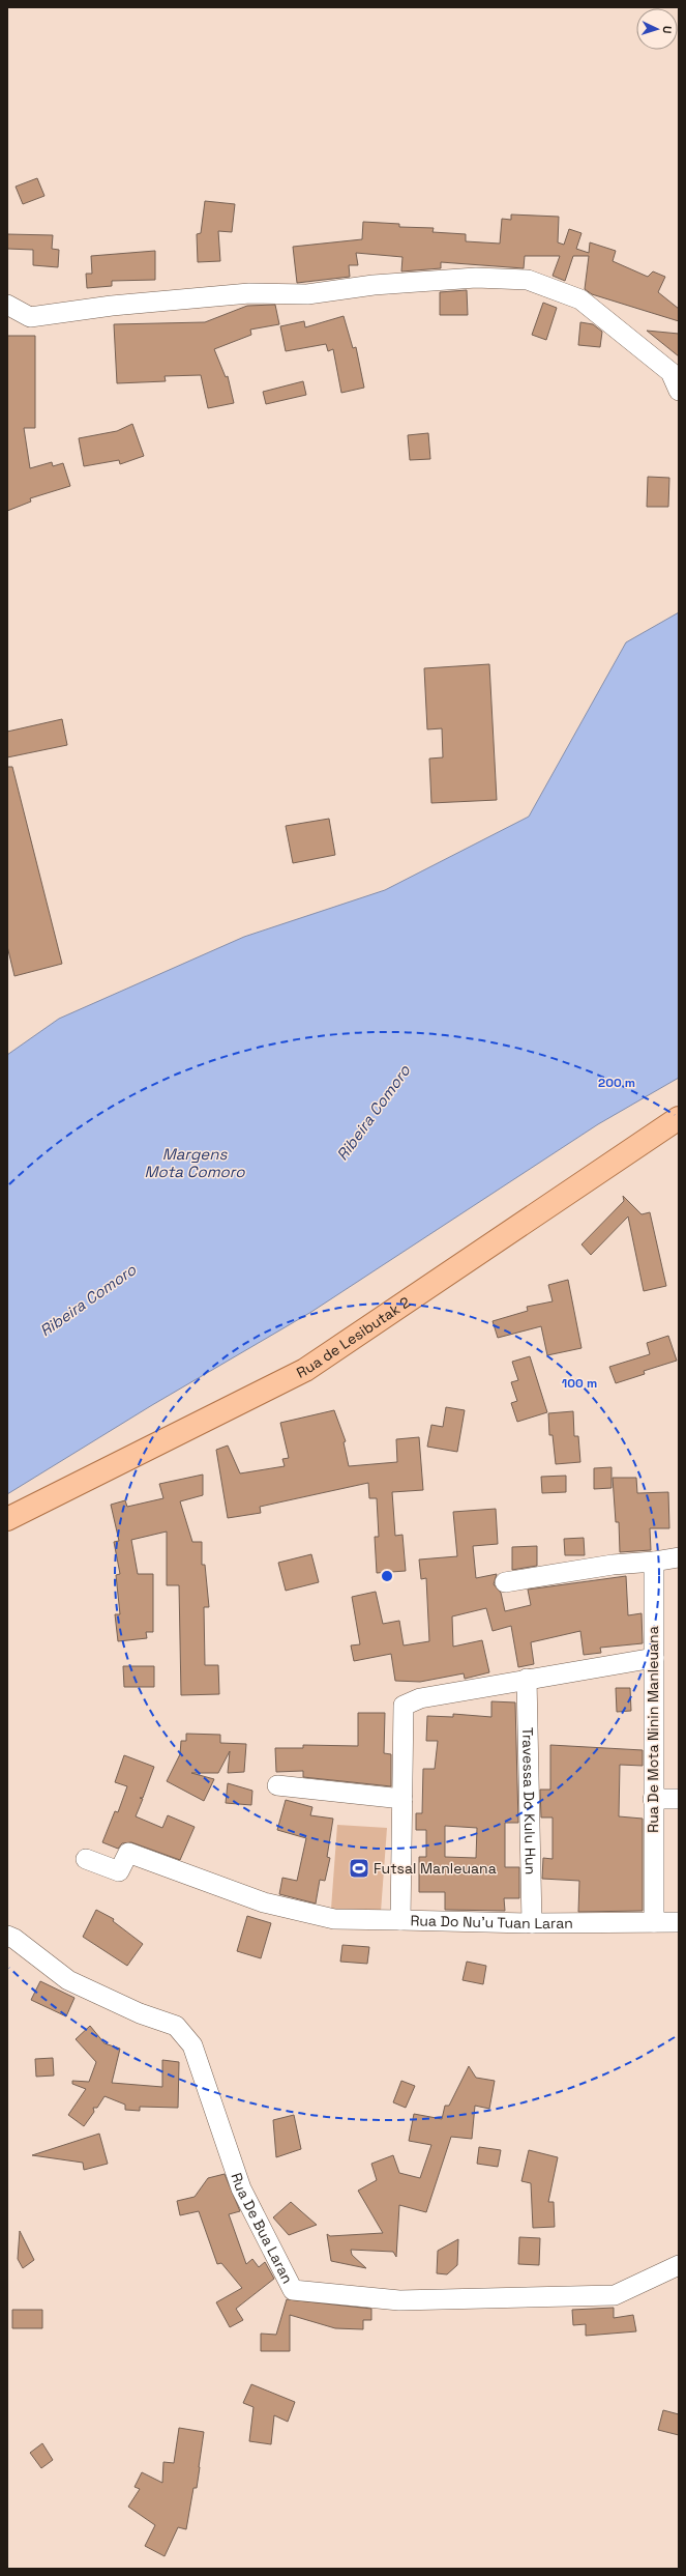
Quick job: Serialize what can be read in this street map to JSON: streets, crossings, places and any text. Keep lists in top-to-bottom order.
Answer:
{
  "streets": {
    "main road": ["Rua de Lesibutak 2"],
    "street": [
      "Rua De Mota Ninin Manleuana",
      "Travessa Do Kulu Hun",
      "Rua Do Nu’u Tuan Laran",
      "Rua De Bua Laran"
    ]
  },
  "crossings": [
    ["Rua De Mota Ninin Manleuana", "Rua Do Nu’u Tuan Laran"],
    ["Travessa Do Kulu Hun", "Rua Do Nu’u Tuan Laran"]
  ],
  "water": ["Ribeira Comoro", "Margens Mota Comoro"],
  "places": {
    "sports": ["Futsal Manleuana"]
  },
  "north": "right",
  "rings": ["200 m", "100 m"]
}
